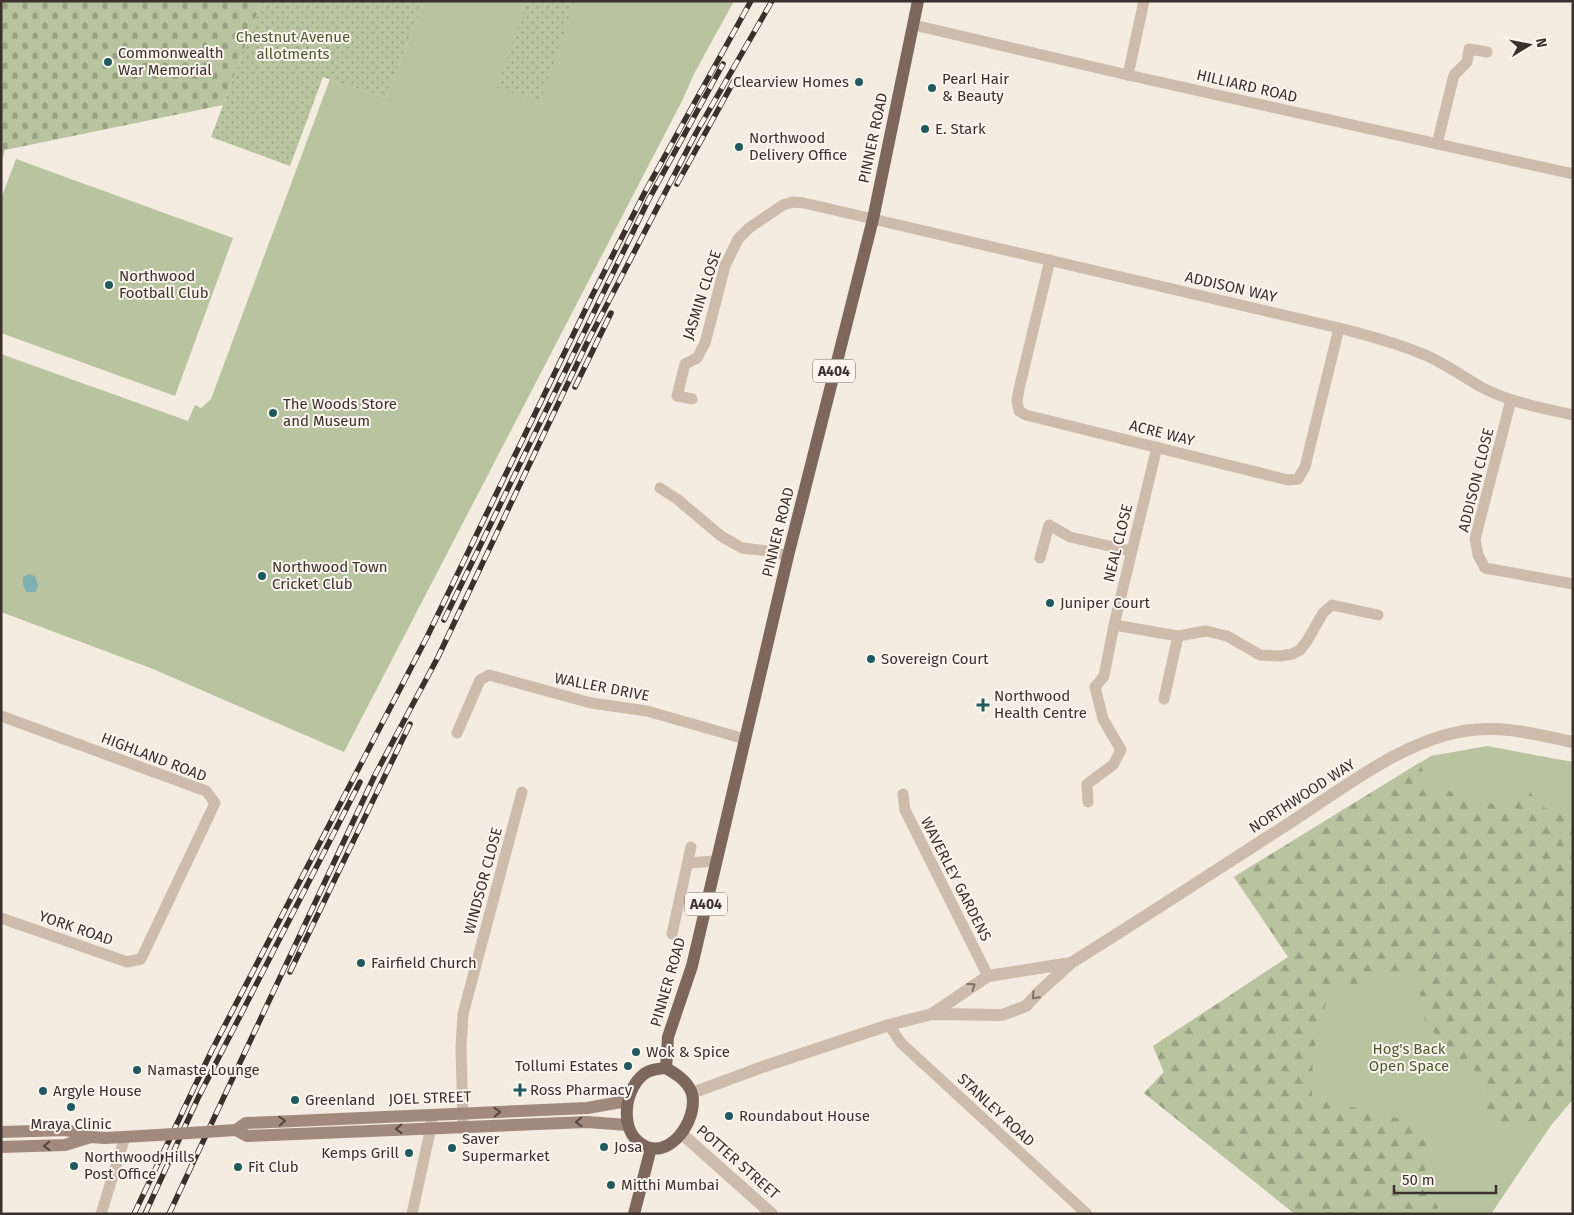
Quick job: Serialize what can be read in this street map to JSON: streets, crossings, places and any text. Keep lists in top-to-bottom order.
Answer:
{
  "streets": {
    "main road": ["PINNER ROAD", "A404", "JOEL STREET"],
    "street": [
      "HILLIARD ROAD",
      "ADDISON WAY",
      "JASMIN CLOSE",
      "ACRE WAY",
      "ADDISON CLOSE",
      "NEAL CLOSE",
      "WALLER DRIVE",
      "HIGHLAND ROAD",
      "NORTHWOOD WAY",
      "WAVERLEY GARDENS",
      "WINDSOR CLOSE",
      "YORK ROAD",
      "STANLEY ROAD",
      "POTTER STREET"
    ]
  },
  "crossings": [
    ["HILLIARD ROAD", "PINNER ROAD"],
    ["PINNER ROAD", "ADDISON WAY"],
    ["PINNER ROAD", "JASMIN CLOSE"],
    ["PINNER ROAD", "WALLER DRIVE"],
    ["PINNER ROAD", "JOEL STREET"],
    ["PINNER ROAD", "POTTER STREET"],
    ["ADDISON WAY", "JASMIN CLOSE"],
    ["ADDISON WAY", "ACRE WAY"],
    ["ADDISON WAY", "ADDISON CLOSE"],
    ["ACRE WAY", "NEAL CLOSE"],
    ["HIGHLAND ROAD", "YORK ROAD"],
    ["WINDSOR CLOSE", "JOEL STREET"],
    ["JOEL STREET", "POTTER STREET"]
  ],
  "parks": ["Chestnut Avenue allotments", "Hog's Back Open Space"],
  "places": {
    "other": [
      "Commonwealth War Memorial",
      "Clearview Homes",
      "Pearl Hair & Beauty",
      "E. Stark",
      "Northwood Delivery Office",
      "Northwood Football Club",
      "The Woods Store and Museum",
      "Northwood Town Cricket Club",
      "Juniper Court",
      "Sovereign Court",
      "Fairfield Church",
      "Wok & Spice",
      "Tollumi Estates",
      "Namaste Lounge",
      "Argyle House",
      "Greenland",
      "Mraya Clinic",
      "Roundabout House",
      "Josa",
      "Saver Supermarket",
      "Kemps Grill",
      "Northwood Hills Post Office",
      "Fit Club",
      "Mitthi Mumbai"
    ],
    "health": ["Northwood Health Centre", "Ross Pharmacy"]
  },
  "scale_bar": "50 m",
  "north": "right"
}
